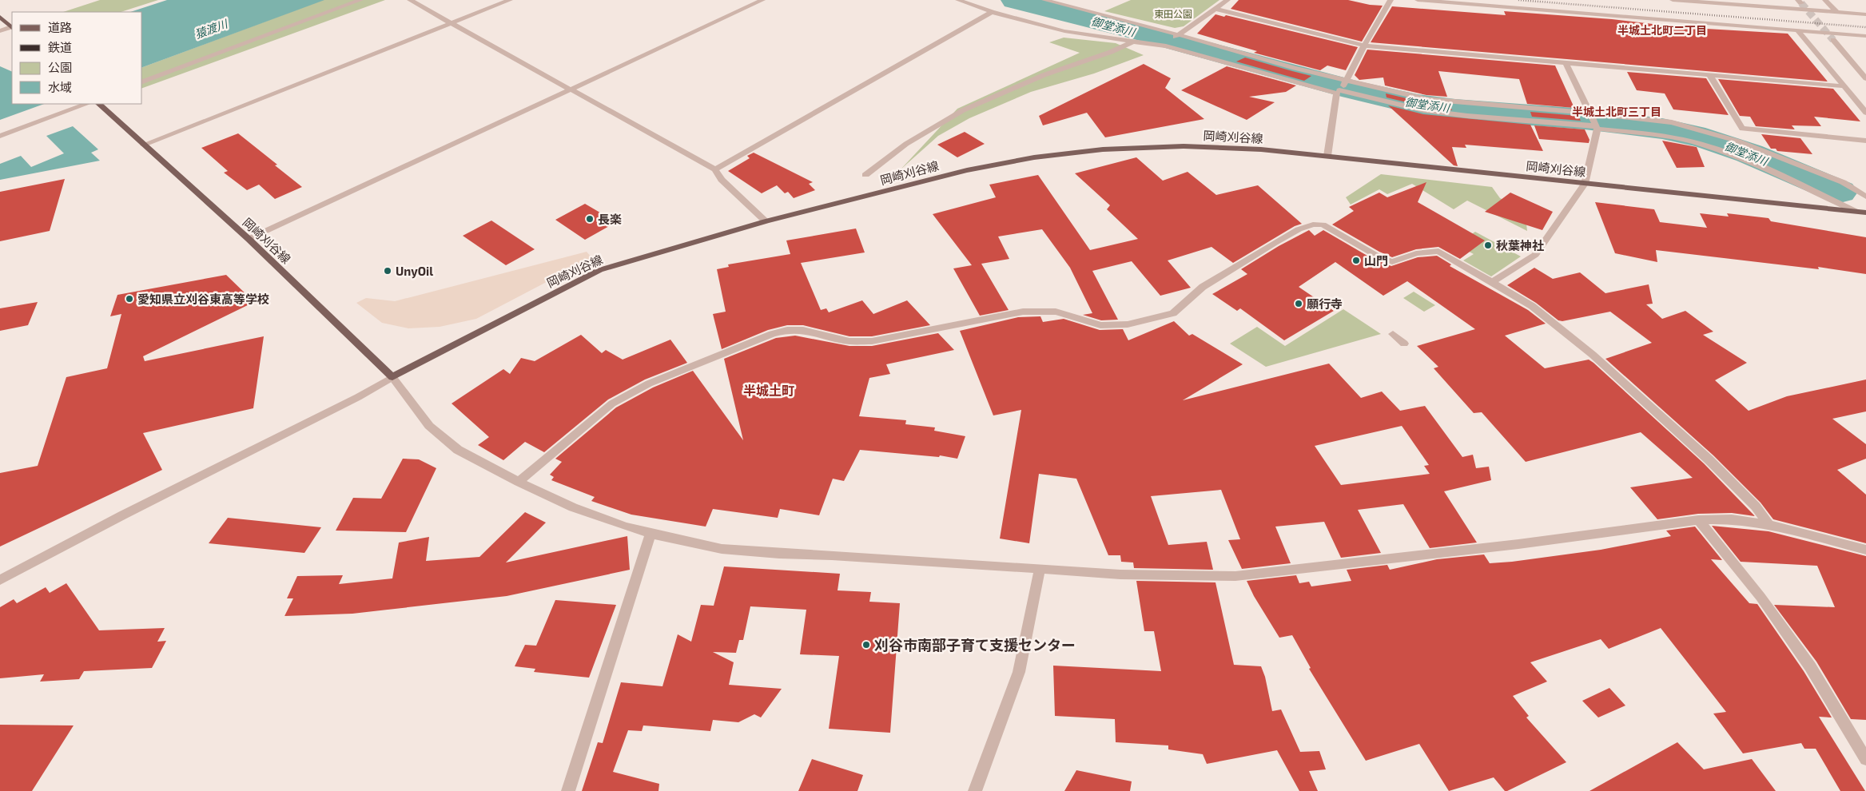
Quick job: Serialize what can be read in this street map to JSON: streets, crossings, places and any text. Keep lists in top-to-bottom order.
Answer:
{
  "streets": {
    "main road": ["岡崎刈谷線"]
  },
  "districts": ["半城土北町二丁目", "半城土北町三丁目", "半城土町"],
  "water": ["御堂添川", "猿渡川"],
  "parks": ["東田公園"],
  "places": [
    "長楽",
    "秋葉神社",
    "山門",
    "UnyOil",
    "愛知県立刈谷東高等学校",
    "願行寺",
    "刈谷市南部子育て支援センター"
  ],
  "legend": [
    "道路",
    "鉄道",
    "公園",
    "水域"
  ]
}
